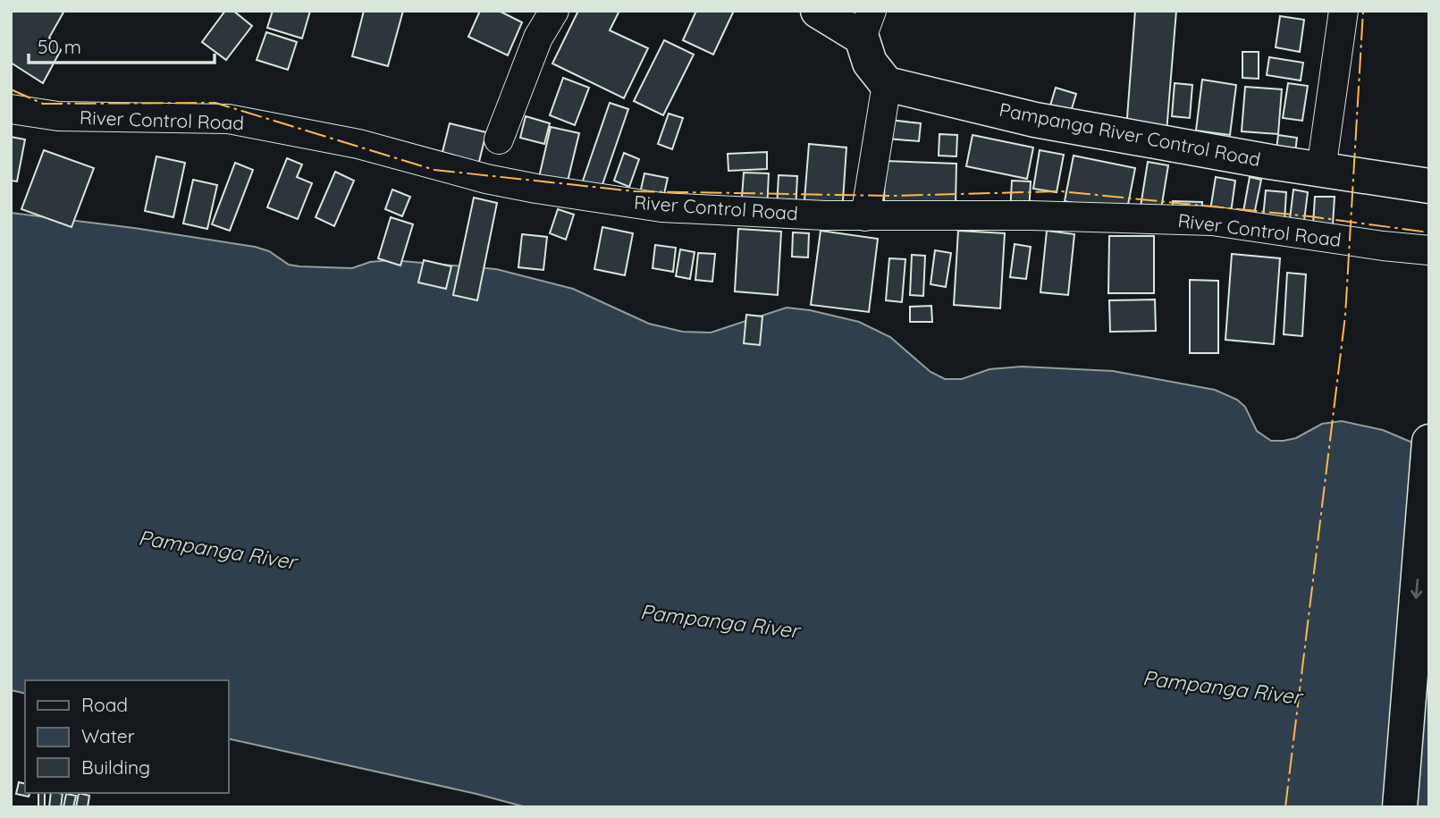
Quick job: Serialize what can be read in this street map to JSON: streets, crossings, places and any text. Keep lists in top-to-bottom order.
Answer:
{
  "streets": {
    "main road": ["Pampanga River Control Road"],
    "street": ["River Control Road"]
  },
  "water": ["Pampanga River"],
  "legend": ["Road", "Water", "Building"],
  "scale_bar": "50 m"
}
